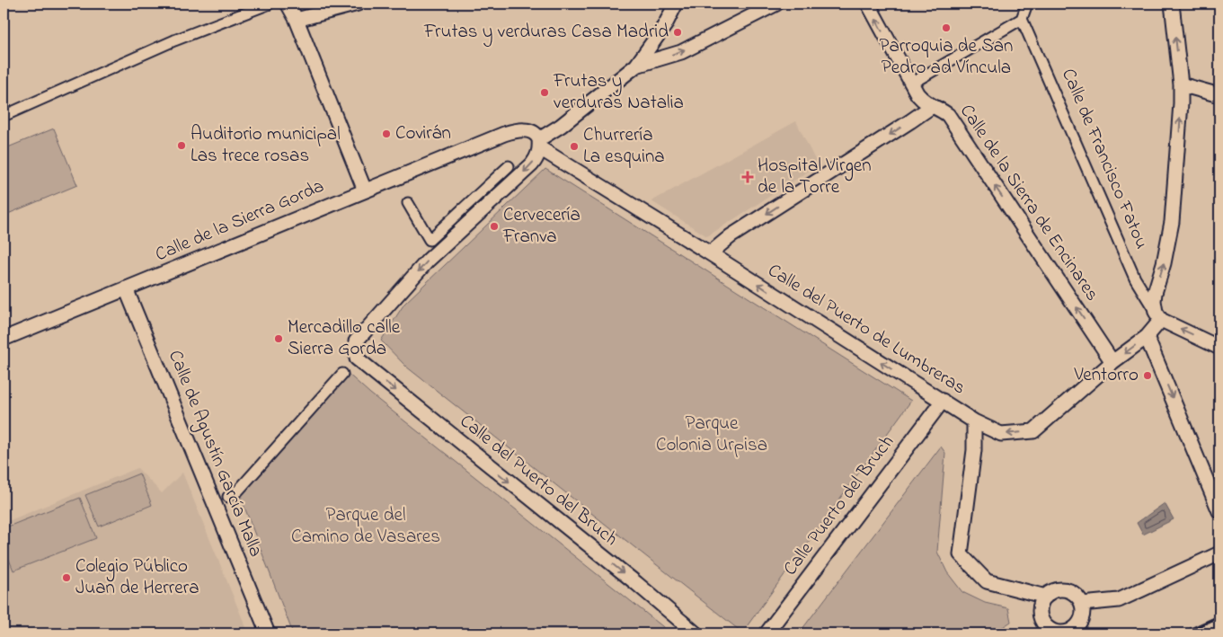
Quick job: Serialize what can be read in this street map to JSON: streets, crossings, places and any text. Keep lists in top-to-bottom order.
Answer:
{
  "streets": {
    "street": [
      "Calle de Francisco Fatou",
      "Calle de la Sierra de Encinares",
      "Calle de la Sierra Gorda",
      "Calle del Puerto de Lumbreras",
      "Calle de Agustín García Malla",
      "Calle del Puerto del Bruch",
      "Calle Puerto del Bruch"
    ]
  },
  "crossings": [
    ["Calle de Francisco Fatou", "Calle del Puerto de Lumbreras"],
    ["Calle de la Sierra de Encinares", "Calle del Puerto de Lumbreras"],
    ["Calle de la Sierra Gorda", "Calle del Puerto de Lumbreras"],
    ["Calle de la Sierra Gorda", "Calle de Agustín García Malla"],
    ["Calle de la Sierra Gorda", "Calle del Puerto del Bruch"],
    ["Calle del Puerto de Lumbreras", "Calle del Puerto del Bruch"],
    ["Calle del Puerto de Lumbreras", "Calle Puerto del Bruch"]
  ],
  "one_way": ["Calle de la Sierra de Encinares", "Calle del Puerto de Lumbreras"],
  "parks": ["Parque Colonia Urpisa", "Parque del Camino de Vasares"],
  "places": {
    "other": [
      "Parroquia de San Pedro ad Víncula",
      "Frutas y verduras Casa Madrid",
      "Frutas y verduras Natalia",
      "Covirán",
      "Auditorio municipal Las trece rosas",
      "Churrería La esquina",
      "Cervecería Franva",
      "Mercadillo calle Sierra Gorda",
      "Ventorro",
      "Colegio Público Juan de Herrera"
    ],
    "health": ["Hospital Virgen de la Torre"]
  }
}
